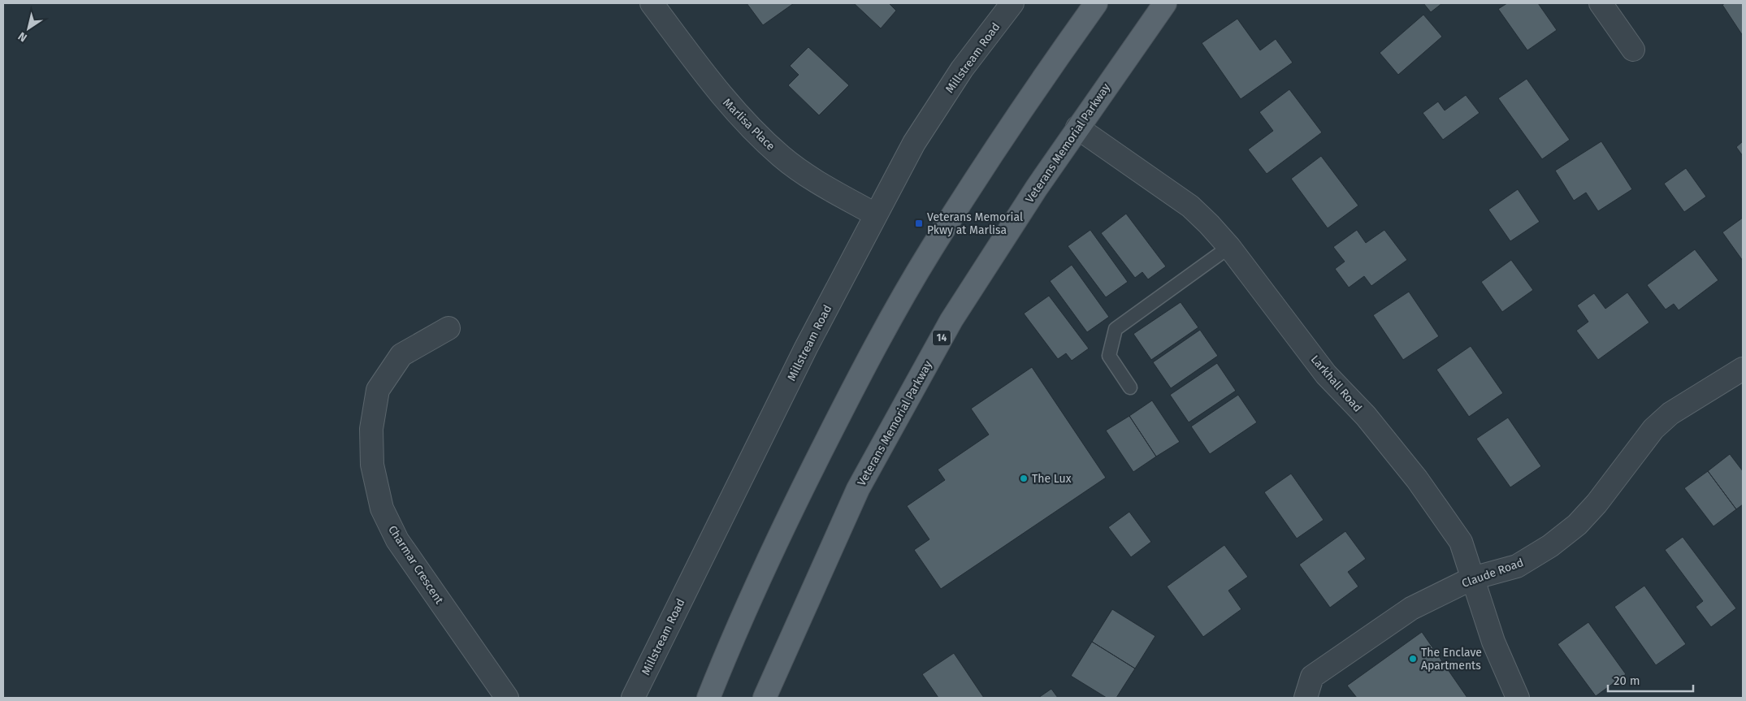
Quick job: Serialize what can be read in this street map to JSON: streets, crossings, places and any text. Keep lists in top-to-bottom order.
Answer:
{
  "streets": {
    "main road": ["Veterans Memorial Parkway", "14"],
    "street": [
      "Millstream Road",
      "Marlisa Place",
      "Larkhall Road",
      "Charmar Crescent",
      "Claude Road"
    ]
  },
  "crossings": [
    ["Millstream Road", "Marlisa Place"],
    ["Veterans Memorial Parkway", "Larkhall Road"],
    ["Larkhall Road", "Claude Road"]
  ],
  "places": {
    "transit": ["Veterans Memorial Pkwy at Marlisa"],
    "other": ["The Lux", "The Enclave Apartments"]
  },
  "scale_bar": "20 m",
  "north": "bottom left"
}
